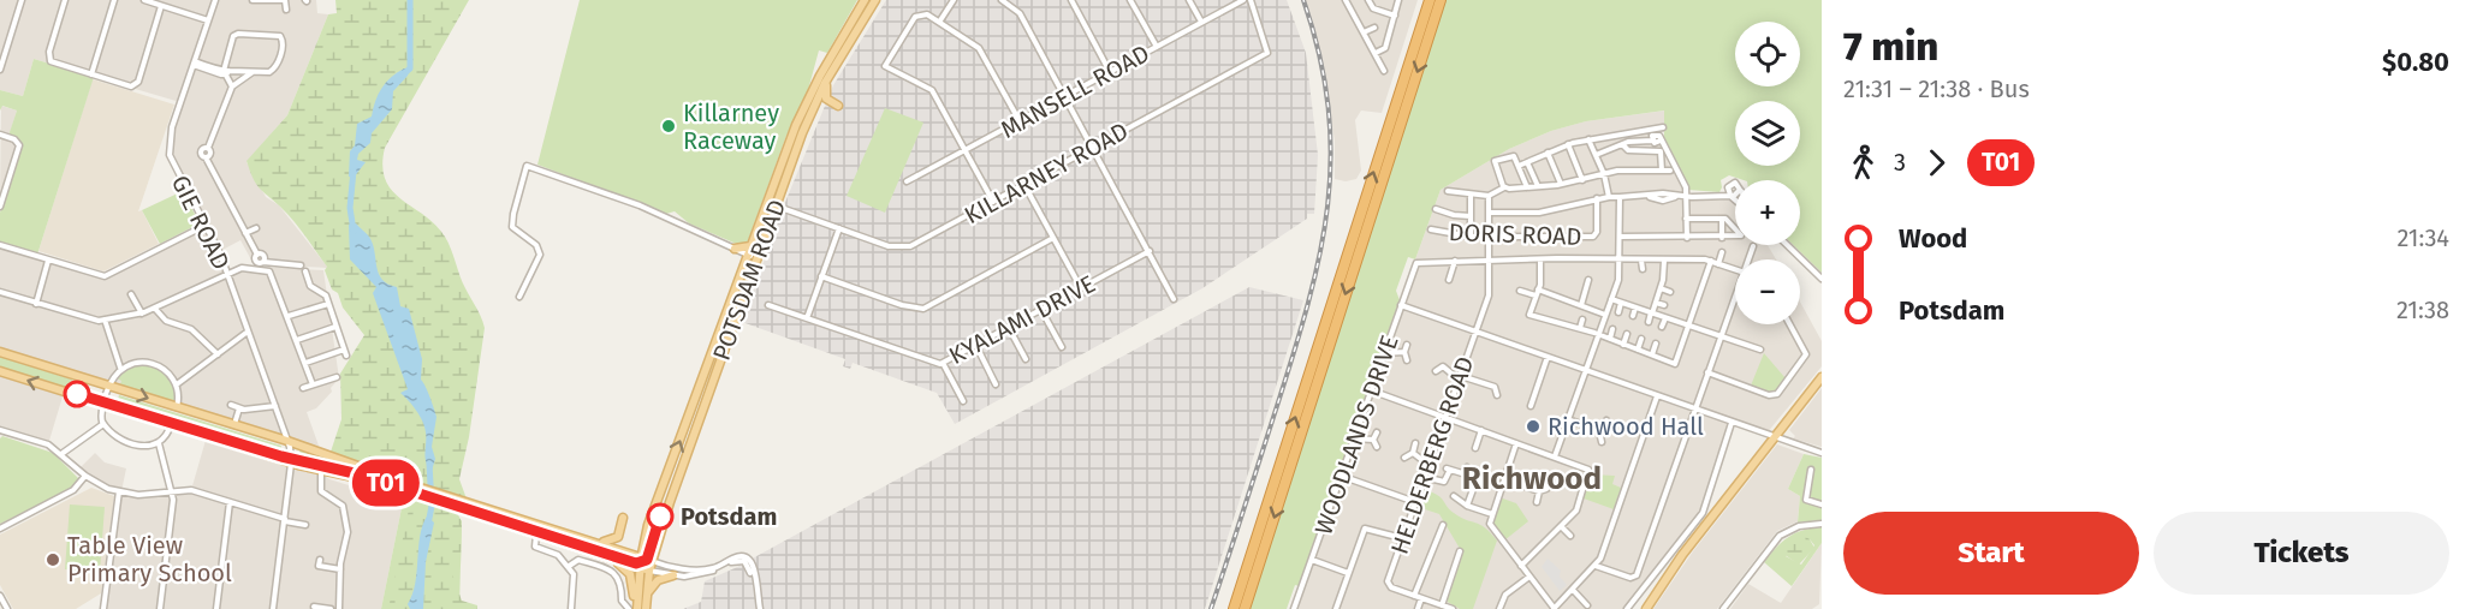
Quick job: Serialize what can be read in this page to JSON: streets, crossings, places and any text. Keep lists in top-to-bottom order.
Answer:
{
  "streets": {
    "main road": ["POTSDAM ROAD"],
    "street": [
      "MANSELL ROAD",
      "KILLARNEY ROAD",
      "GIE ROAD",
      "DORIS ROAD",
      "KYALAMI DRIVE",
      "WOODLANDS DRIVE",
      "HELDERBERG ROAD"
    ]
  },
  "crossings": [
    ["KILLARNEY ROAD", "POTSDAM ROAD"],
    ["DORIS ROAD", "HELDERBERG ROAD"]
  ],
  "districts": ["Richwood"],
  "places": [
    "Killarney Raceway",
    "Richwood Hall",
    "Potsdam",
    "Table View Primary School"
  ],
  "lines": ["bus line T01"],
  "page": {
    "on_map": "T01",
    "heading": ["7 min", "21:31 – 21:38 · Bus", "$0.80"],
    "map_buttons": ["+", "−"],
    "legs": ["3", "T01"],
    "list": [
      {
        "name": "Wood",
        "value": "21:34"
      },
      {
        "name": "Potsdam",
        "value": "21:38"
      }
    ],
    "buttons": ["Start", "Tickets"]
  }
}
